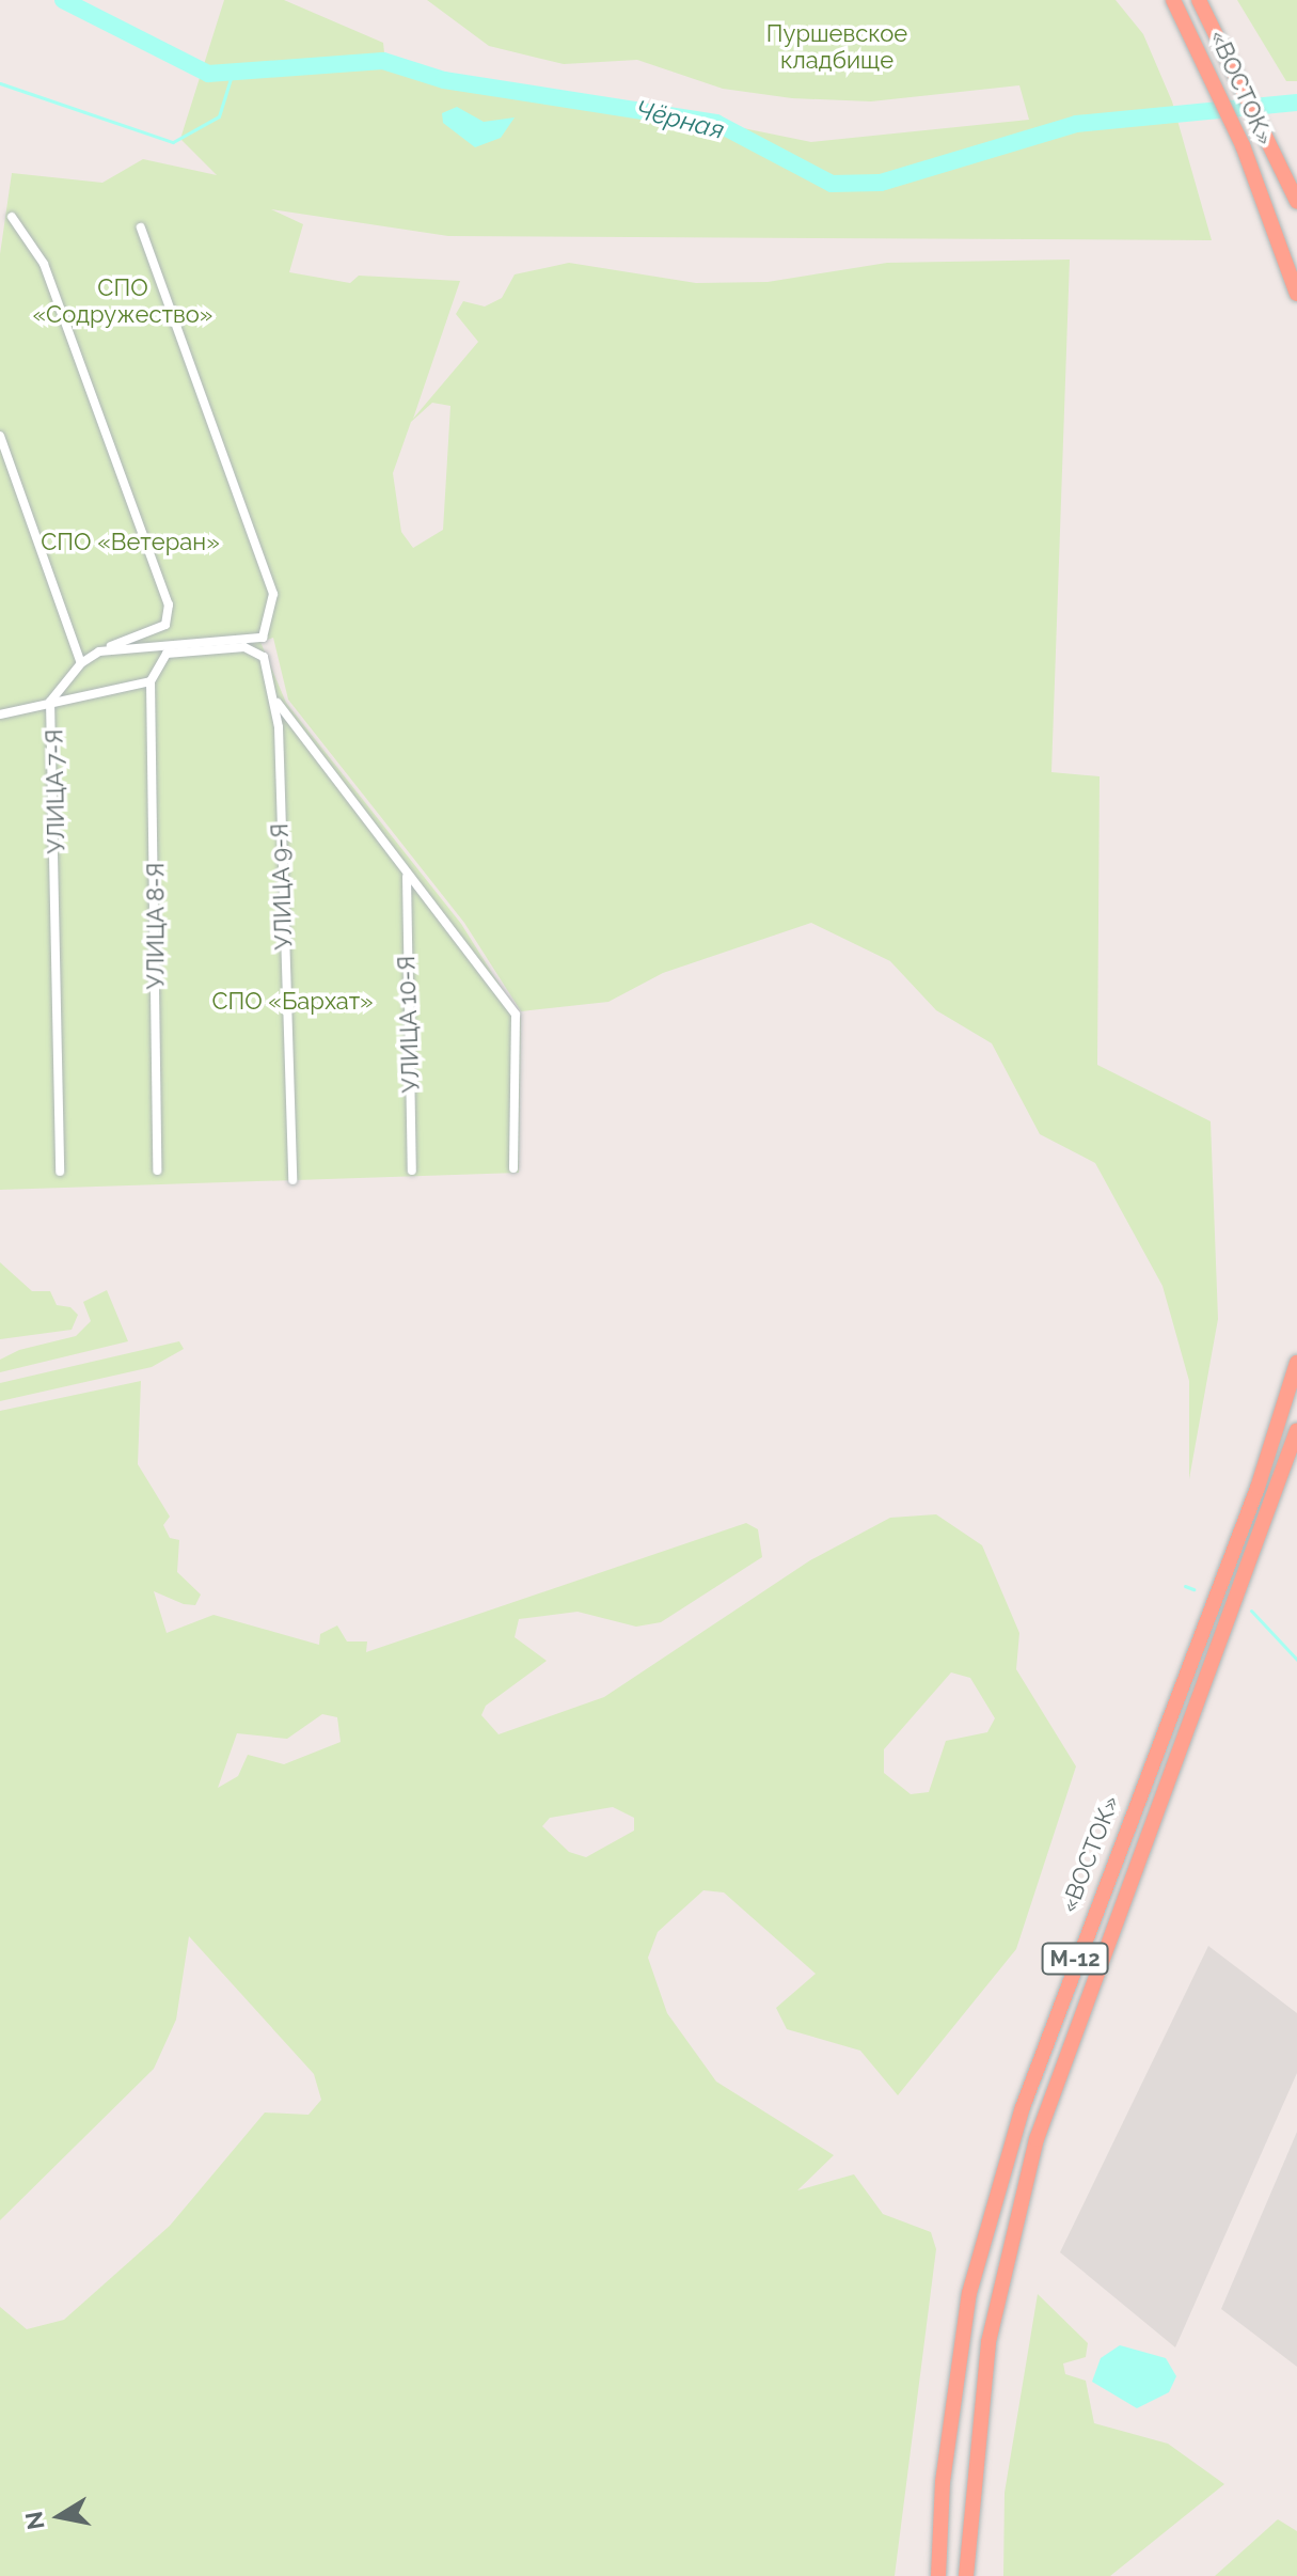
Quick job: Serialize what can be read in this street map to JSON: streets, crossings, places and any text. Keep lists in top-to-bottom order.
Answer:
{
  "streets": {
    "highway": ["«ВОСТОК»", "М-12"],
    "street": [
      "УЛИЦА 7-Я",
      "УЛИЦА 9-Я",
      "УЛИЦА 8-Я",
      "УЛИЦА 10-Я"
    ]
  },
  "crossings": [
    ["УЛИЦА 9-Я", "УЛИЦА 8-Я"]
  ],
  "water": ["Чёрная"],
  "parks": [
    "Пуршевское кладбище",
    "СПО «Содружество»",
    "СПО «Ветеран»",
    "СПО «Бархат»"
  ],
  "north": "left"
}
